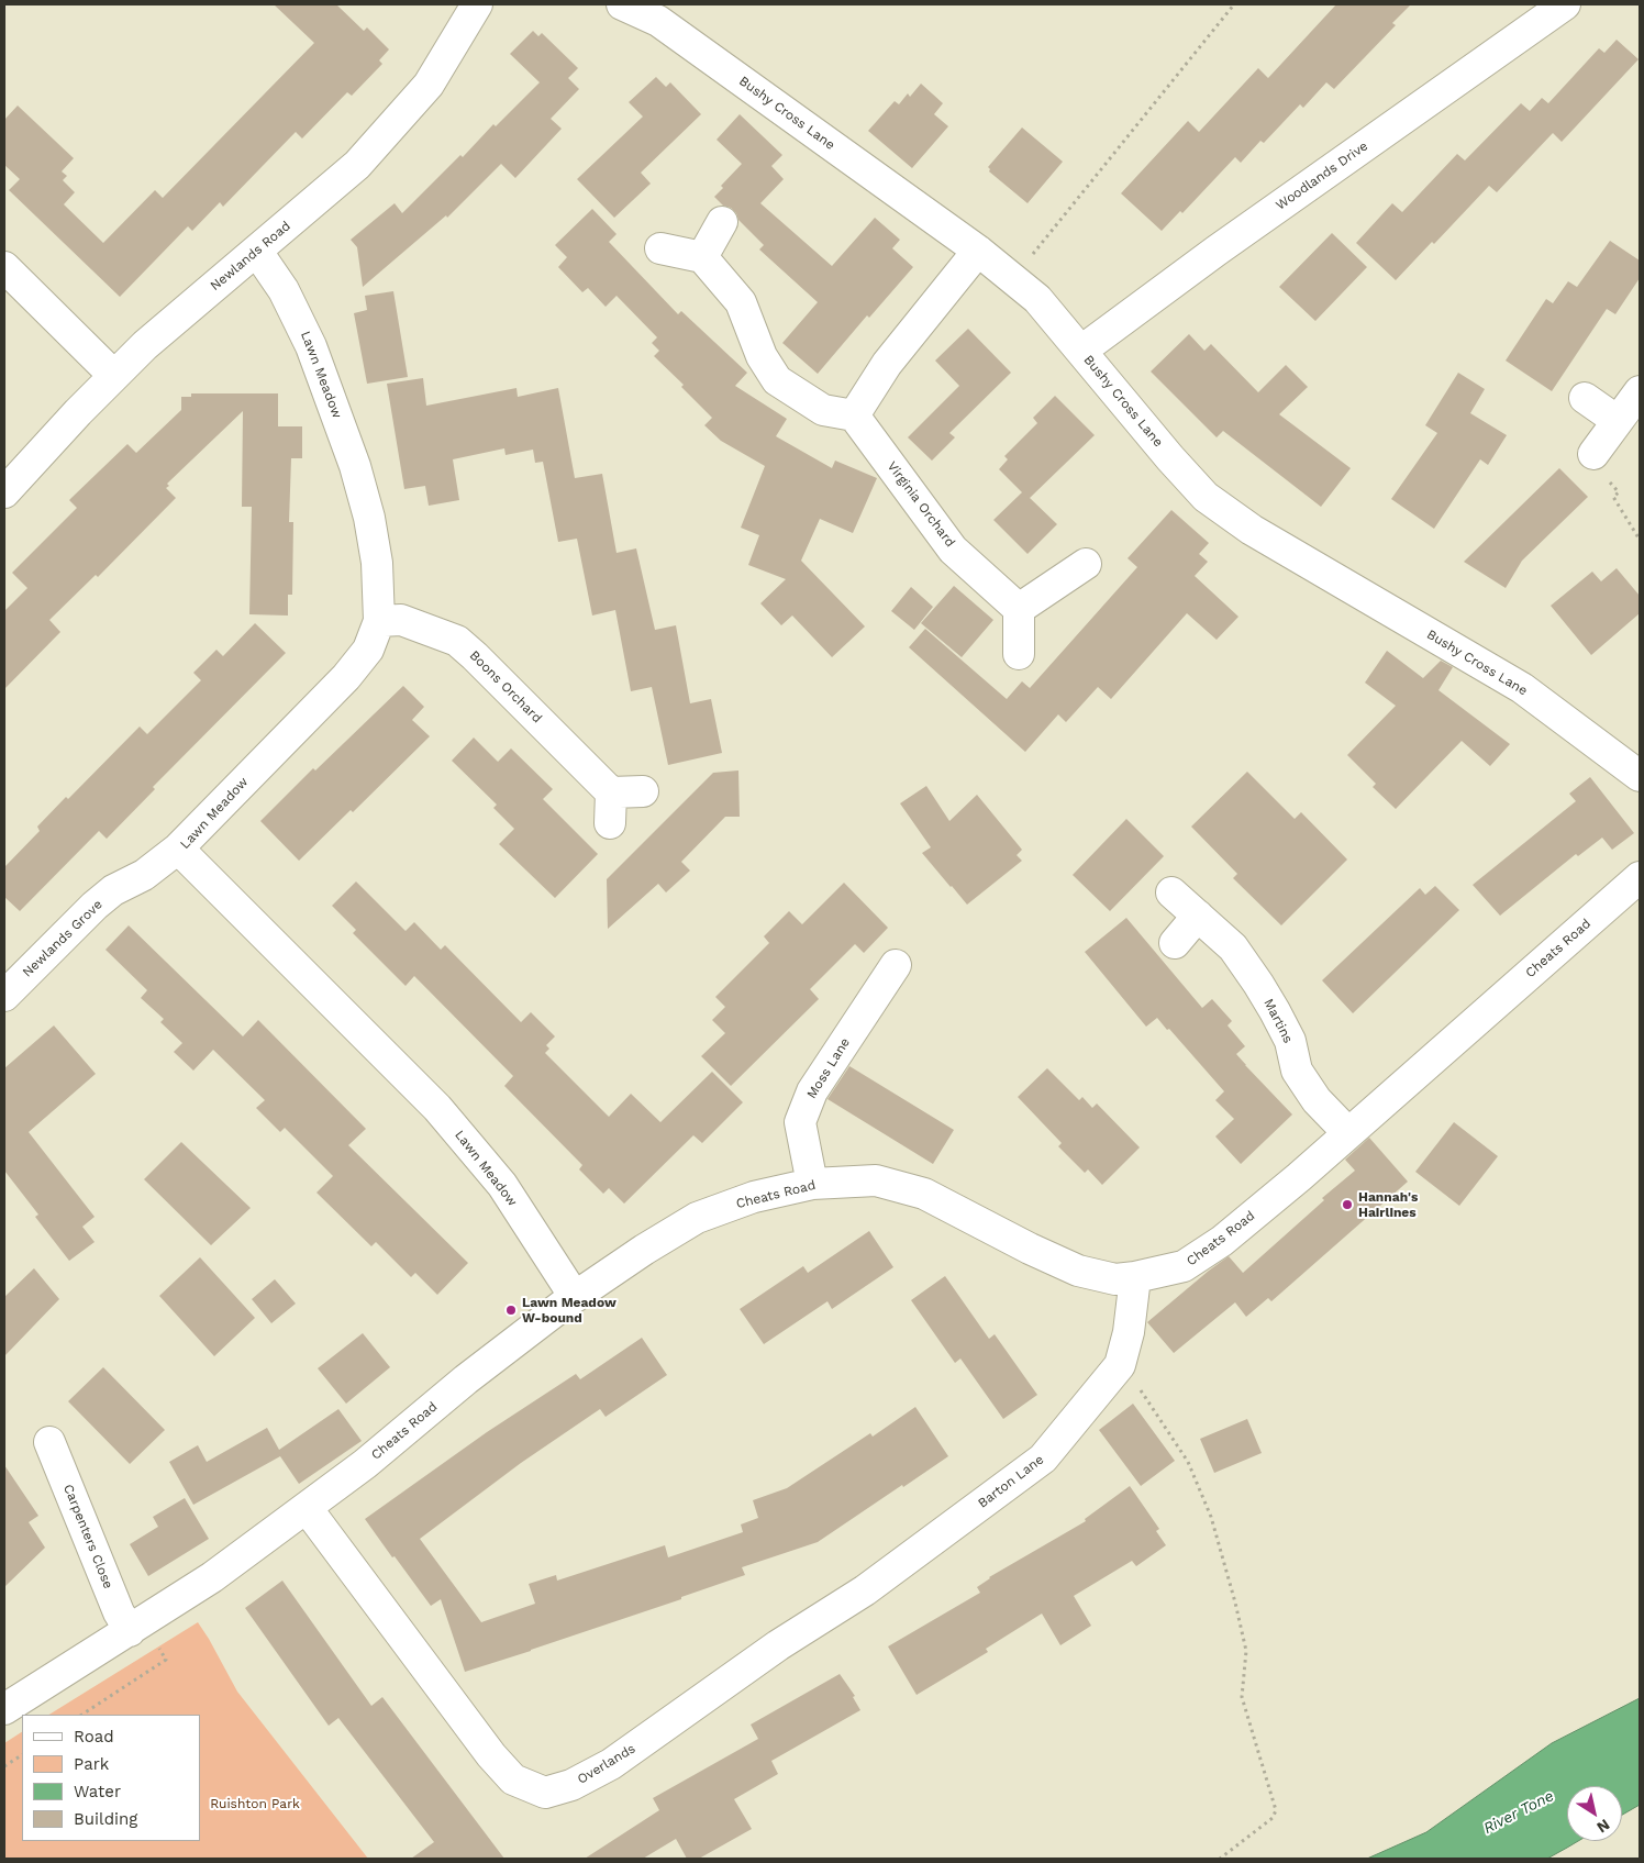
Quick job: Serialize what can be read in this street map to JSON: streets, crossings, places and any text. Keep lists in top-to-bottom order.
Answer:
{
  "streets": {
    "street": [
      "Bushy Cross Lane",
      "Woodlands Drive",
      "Newlands Road",
      "Lawn Meadow",
      "Virginia Orchard",
      "Boons Orchard",
      "Newlands Grove",
      "Cheats Road",
      "Martins",
      "Moss Lane",
      "Barton Lane",
      "Carpenters Close",
      "Overlands"
    ]
  },
  "crossings": [
    ["Bushy Cross Lane", "Woodlands Drive"],
    ["Newlands Road", "Lawn Meadow"],
    ["Lawn Meadow", "Boons Orchard"],
    ["Lawn Meadow", "Newlands Grove"],
    ["Lawn Meadow", "Cheats Road"],
    ["Cheats Road", "Martins"],
    ["Cheats Road", "Moss Lane"],
    ["Cheats Road", "Barton Lane"],
    ["Cheats Road", "Carpenters Close"],
    ["Cheats Road", "Overlands"],
    ["Barton Lane", "Overlands"]
  ],
  "water": ["River Tone"],
  "parks": ["Ruishton Park"],
  "places": ["Hannah's Hairlines", "Lawn Meadow W-bound"],
  "legend": [
    "Road",
    "Park",
    "Water",
    "Building"
  ],
  "north": "bottom right"
}
